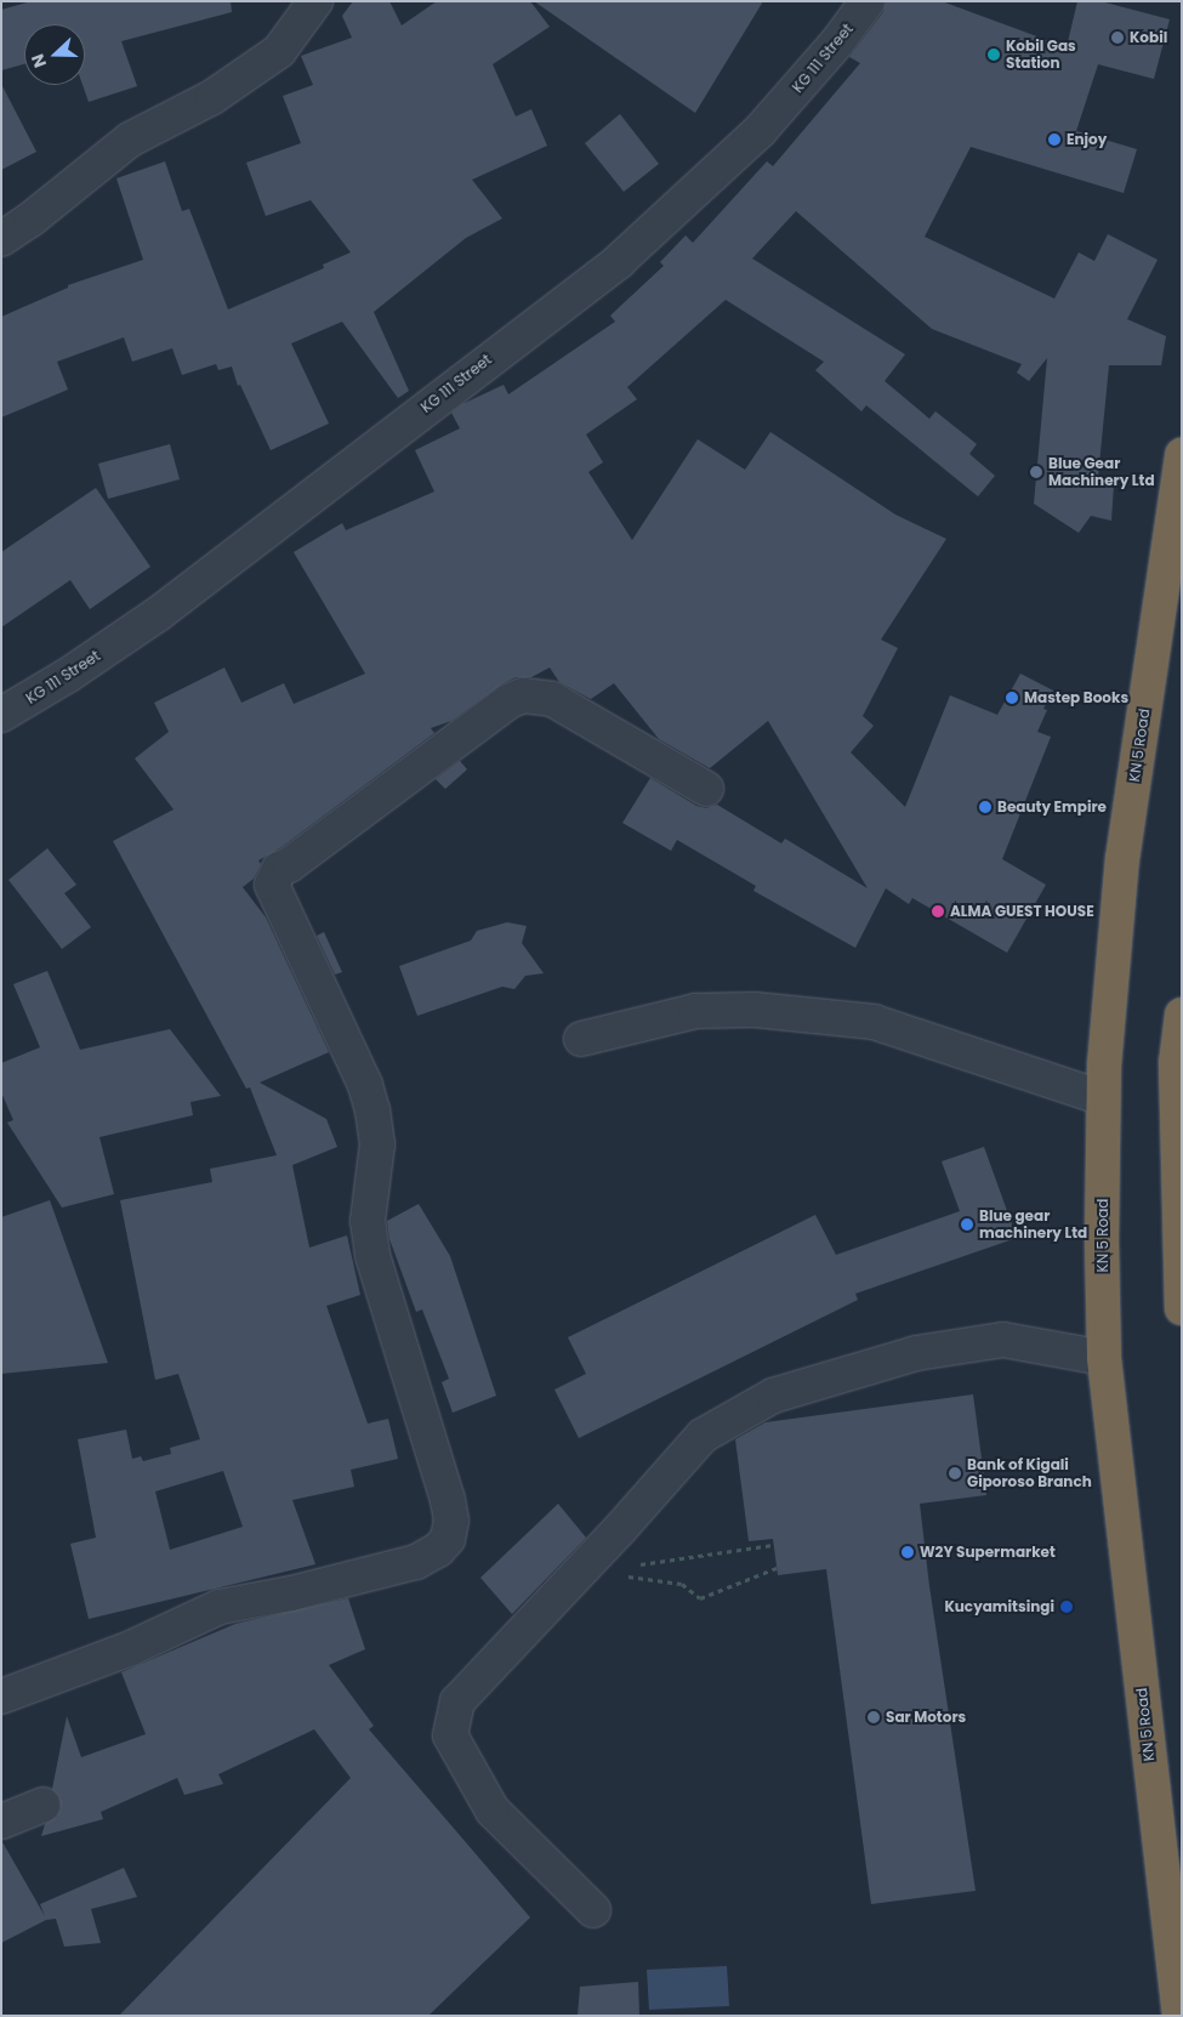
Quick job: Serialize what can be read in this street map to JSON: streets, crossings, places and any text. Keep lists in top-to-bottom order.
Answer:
{
  "streets": {
    "highway": ["KN 5 Road"],
    "street": ["KG 111 Street"]
  },
  "places": [
    "Kobil",
    "Kobil Gas Station",
    "Enjoy",
    "Blue Gear Machinery Ltd",
    "Mastep Books",
    "Beauty Empire",
    "ALMA GUEST HOUSE",
    "Blue gear machinery Ltd",
    "Bank of Kigali Giporoso Branch",
    "W2Y Supermarket",
    "Kucyamitsingi",
    "Sar Motors"
  ],
  "north": "left"
}
